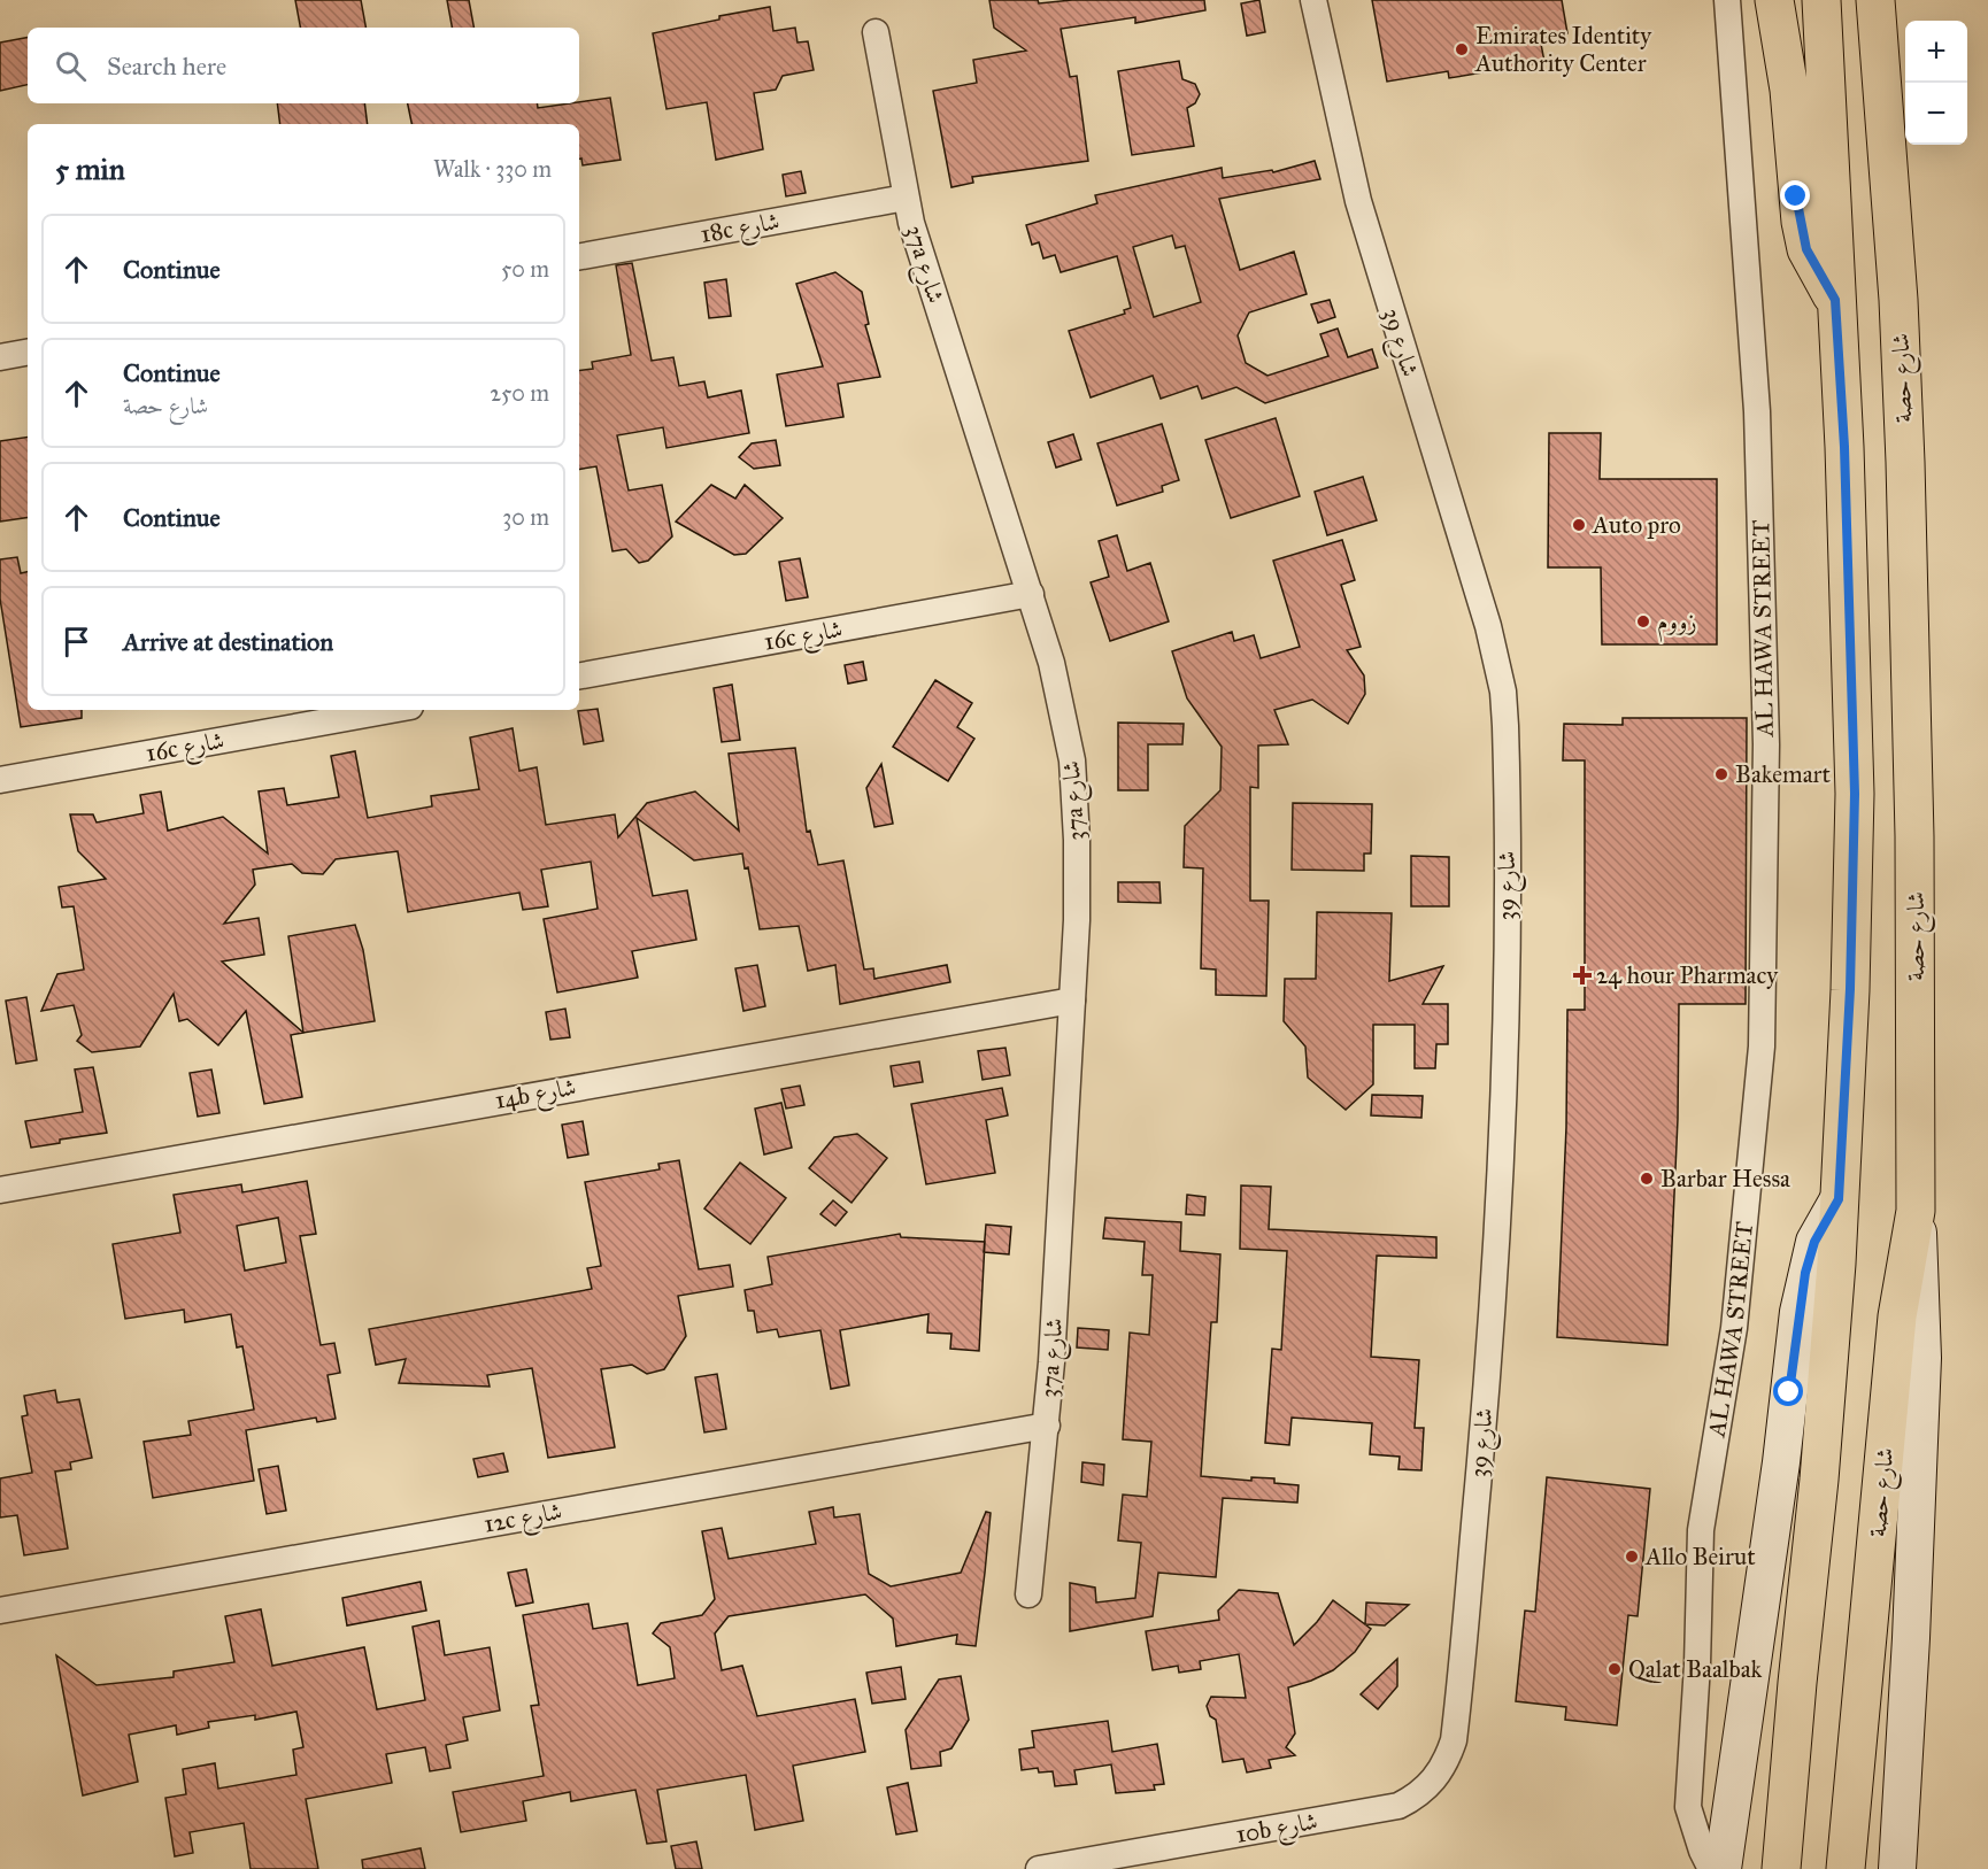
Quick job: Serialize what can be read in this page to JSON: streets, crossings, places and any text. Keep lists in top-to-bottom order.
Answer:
{
  "streets": {
    "main road": ["شارع حصة"],
    "street": [
      "18c شارع",
      "37a شارع",
      "شارع 39",
      "AL HAWA STREET",
      "16c شارع",
      "14b شارع",
      "12c شارع",
      "10b شارع"
    ]
  },
  "crossings": [
    ["18c شارع", "37a شارع"],
    ["37a شارع", "16c شارع"],
    ["37a شارع", "14b شارع"],
    ["37a شارع", "12c شارع"],
    ["شارع 39", "10b شارع"]
  ],
  "places": {
    "other": [
      "Emirates Identity Authority Center",
      "Auto pro",
      "زووم",
      "Bakemart",
      "Barbar Hessa",
      "Allo Beirut",
      "Qalat Baalbak"
    ],
    "health": ["24 hour Pharmacy"]
  },
  "page": {
    "map_buttons": ["+", "−"],
    "search": "Search here",
    "heading": ["5 min", "Walk · 330 m"],
    "list": [
      ["Continue", "50 m"],
      ["Continue", "شارع حصة", "250 m"],
      ["Continue", "30 m"],
      "Arrive at destination"
    ]
  }
}
